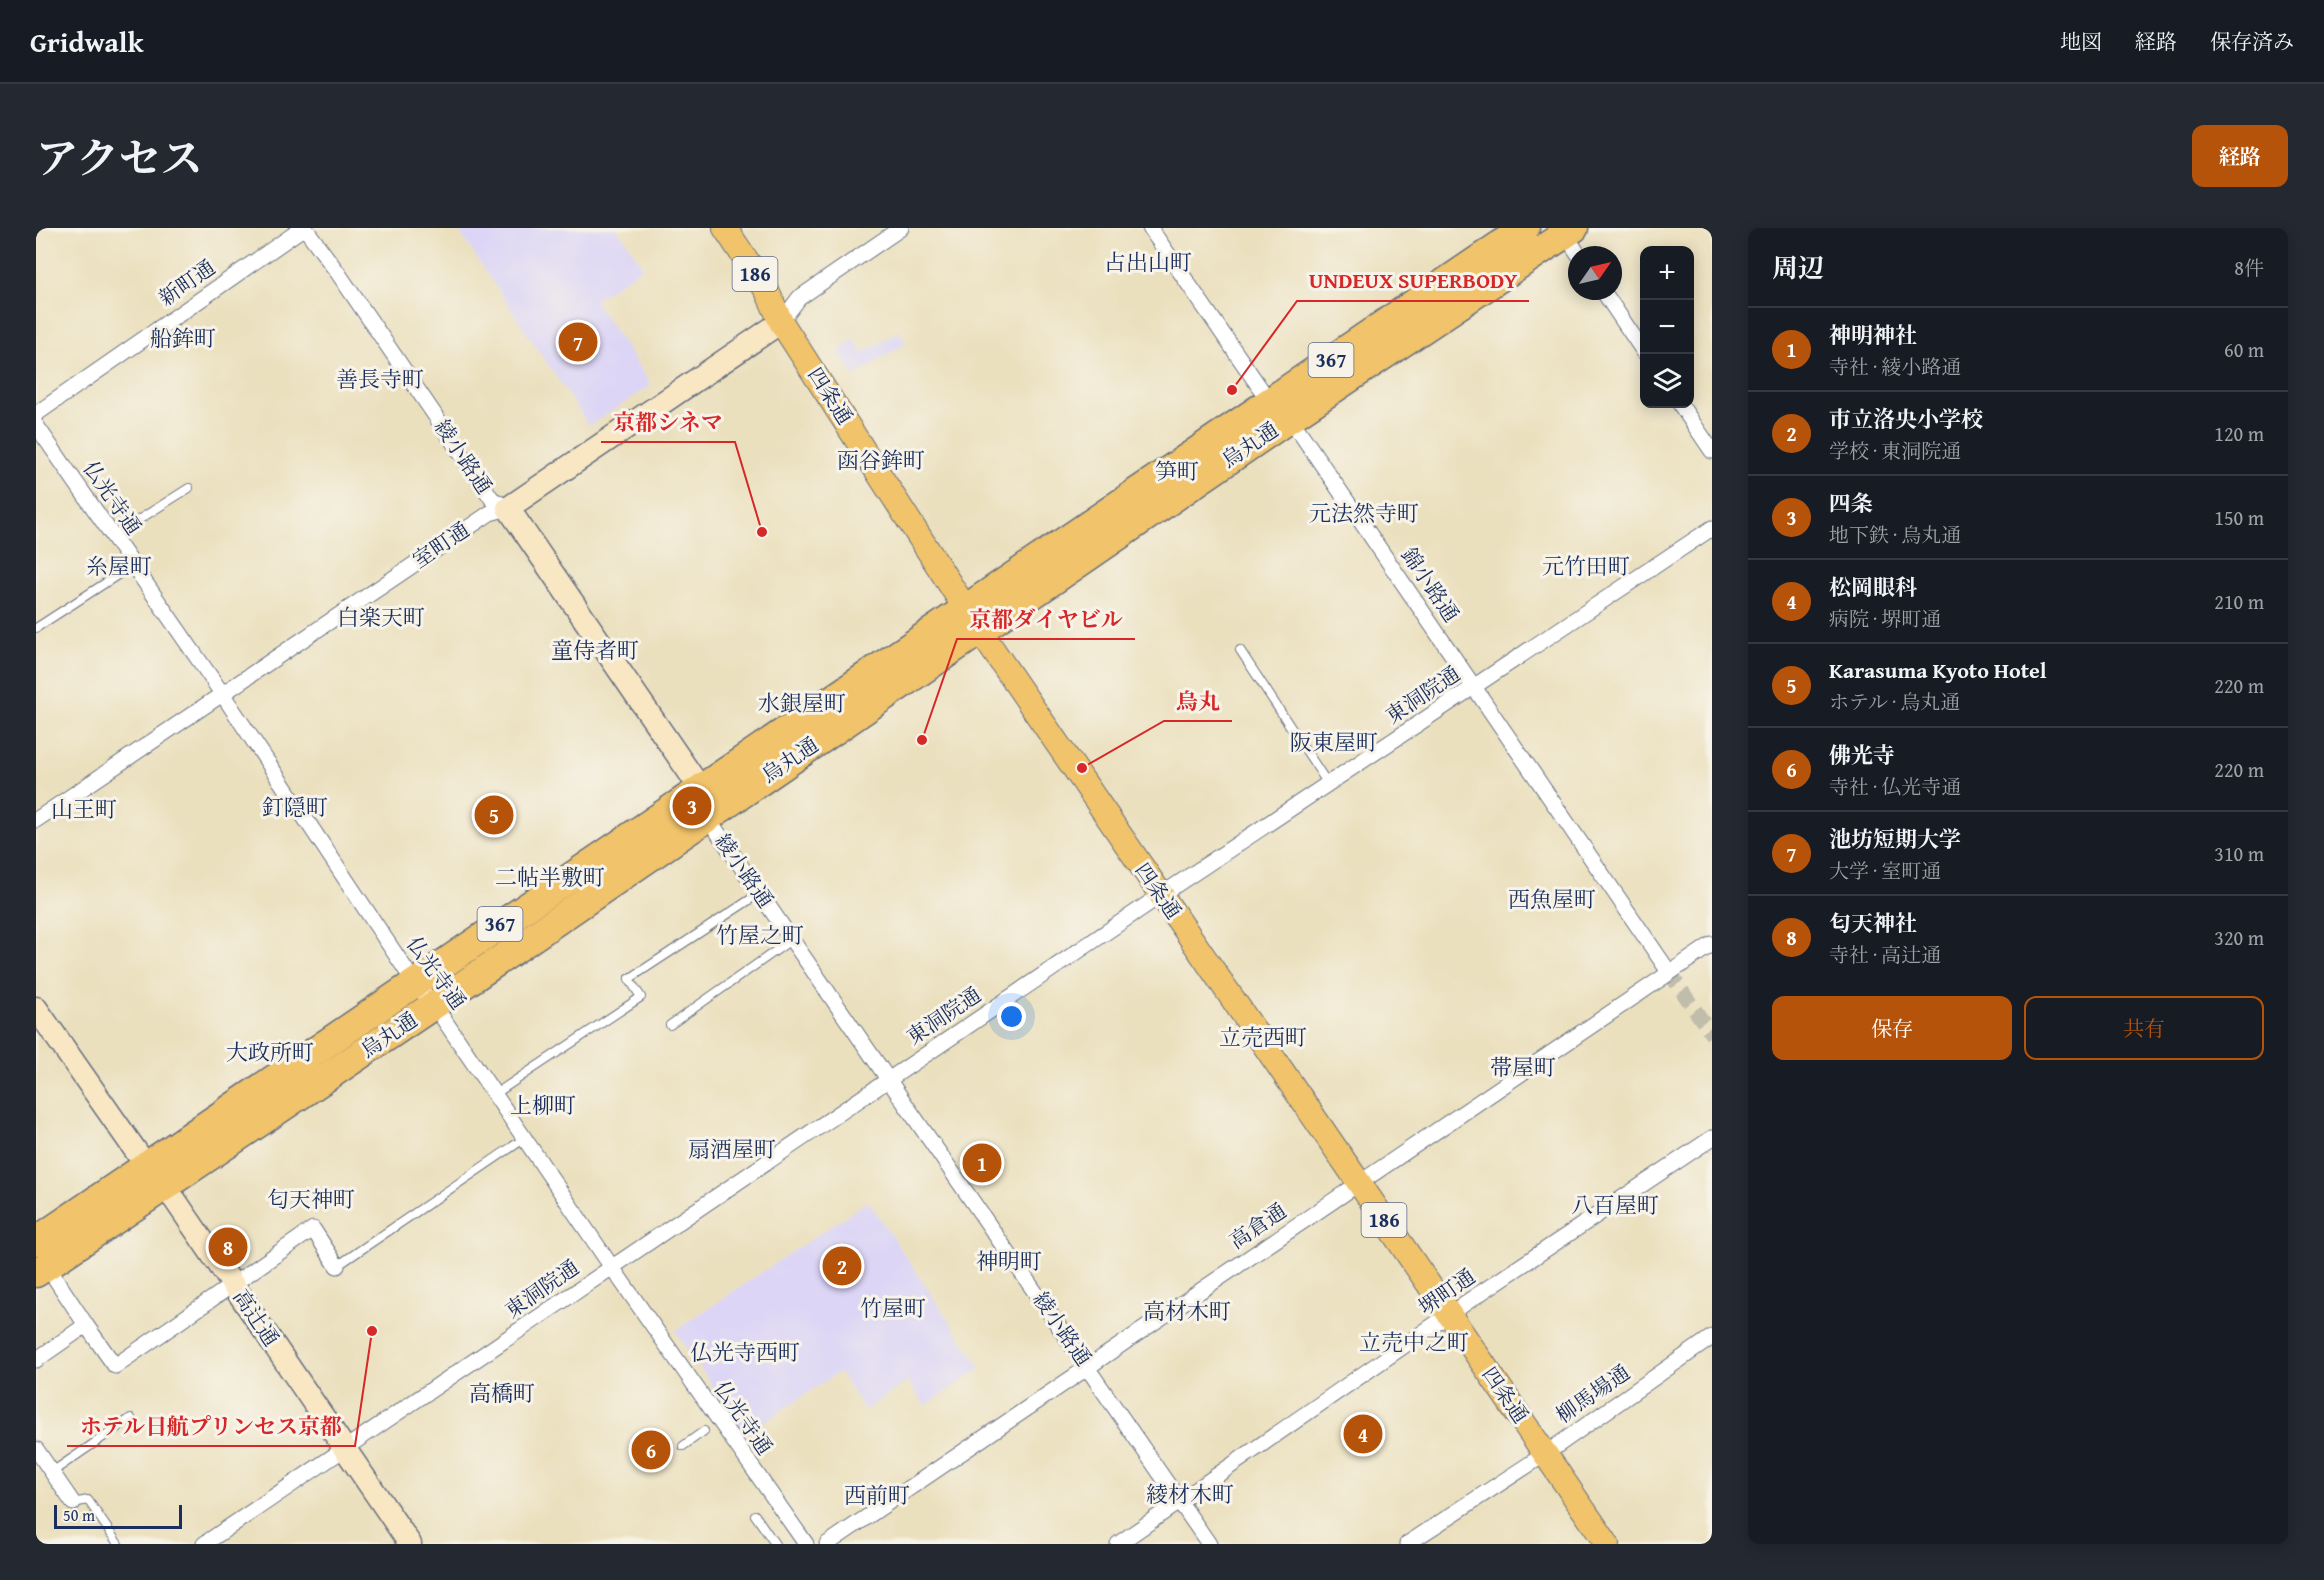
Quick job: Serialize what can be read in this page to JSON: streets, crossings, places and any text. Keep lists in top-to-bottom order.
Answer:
{
  "streets": {
    "highway": ["367", "烏丸通"],
    "main road": ["186", "四条通"],
    "street": [
      "新町通",
      "綾小路通",
      "仏光寺通",
      "室町通",
      "錦小路通",
      "東洞院通",
      "高倉通",
      "堺町通",
      "高辻通",
      "柳馬場通"
    ]
  },
  "crossings": [
    ["新町通", "綾小路通"],
    ["四条通", "烏丸通"],
    ["四条通", "室町通"],
    ["四条通", "東洞院通"],
    ["四条通", "高倉通"],
    ["四条通", "堺町通"],
    ["四条通", "柳馬場通"],
    ["烏丸通", "綾小路通"],
    ["烏丸通", "仏光寺通"],
    ["烏丸通", "錦小路通"],
    ["烏丸通", "高辻通"],
    ["綾小路通", "室町通"],
    ["綾小路通", "東洞院通"],
    ["綾小路通", "高倉通"],
    ["綾小路通", "堺町通"],
    ["仏光寺通", "室町通"],
    ["仏光寺通", "東洞院通"],
    ["錦小路通", "東洞院通"],
    ["錦小路通", "高倉通"],
    ["東洞院通", "高辻通"]
  ],
  "districts": [
    "占出山町",
    "船鉾町",
    "善長寺町",
    "函谷鉾町",
    "笋町",
    "元法然寺町",
    "糸屋町",
    "元竹田町",
    "白楽天町",
    "童侍者町",
    "水銀屋町",
    "阪東屋町",
    "釘隠町",
    "山王町",
    "二帖半敷町",
    "西魚屋町",
    "竹屋之町",
    "立売西町",
    "大政所町",
    "帯屋町",
    "上柳町",
    "扇酒屋町",
    "匂天神町",
    "八百屋町",
    "神明町",
    "竹屋町",
    "高材木町",
    "立売中之町",
    "仏光寺西町",
    "高橋町",
    "綾材木町",
    "西前町"
  ],
  "places": [
    "UNDEUX SUPERBODY",
    "京都シネマ",
    "京都ダイヤビル",
    "烏丸",
    "ホテル日航プリンセス京都"
  ],
  "scale_bar": "50 m",
  "north": "top right",
  "page": {
    "header": "Gridwalk",
    "nav": ["地図", "経路", "保存済み"],
    "title": "アクセス",
    "buttons": [
      "経路",
      ["保存", "共有"]
    ],
    "heading": ["周辺", "8件"],
    "map_buttons": ["+", "−"],
    "list": [
      {
        "mark": "1",
        "name": "神明神社",
        "note": "寺社 · 綾小路通",
        "value": "60 m"
      },
      {
        "mark": "2",
        "name": "市立洛央小学校",
        "note": "学校 · 東洞院通",
        "value": "120 m"
      },
      {
        "mark": "3",
        "name": "四条",
        "note": "地下鉄 · 烏丸通",
        "value": "150 m"
      },
      {
        "mark": "4",
        "name": "松岡眼科",
        "note": "病院 · 堺町通",
        "value": "210 m"
      },
      {
        "mark": "5",
        "name": "Karasuma Kyoto Hotel",
        "note": "ホテル · 烏丸通",
        "value": "220 m"
      },
      {
        "mark": "6",
        "name": "佛光寺",
        "note": "寺社 · 仏光寺通",
        "value": "220 m"
      },
      {
        "mark": "7",
        "name": "池坊短期大学",
        "note": "大学 · 室町通",
        "value": "310 m"
      },
      {
        "mark": "8",
        "name": "匂天神社",
        "note": "寺社 · 高辻通",
        "value": "320 m"
      }
    ],
    "pins": [
      "7",
      "3",
      "5",
      "1",
      "8",
      "2",
      "4",
      "6"
    ],
    "scale": "50 m"
  }
}
